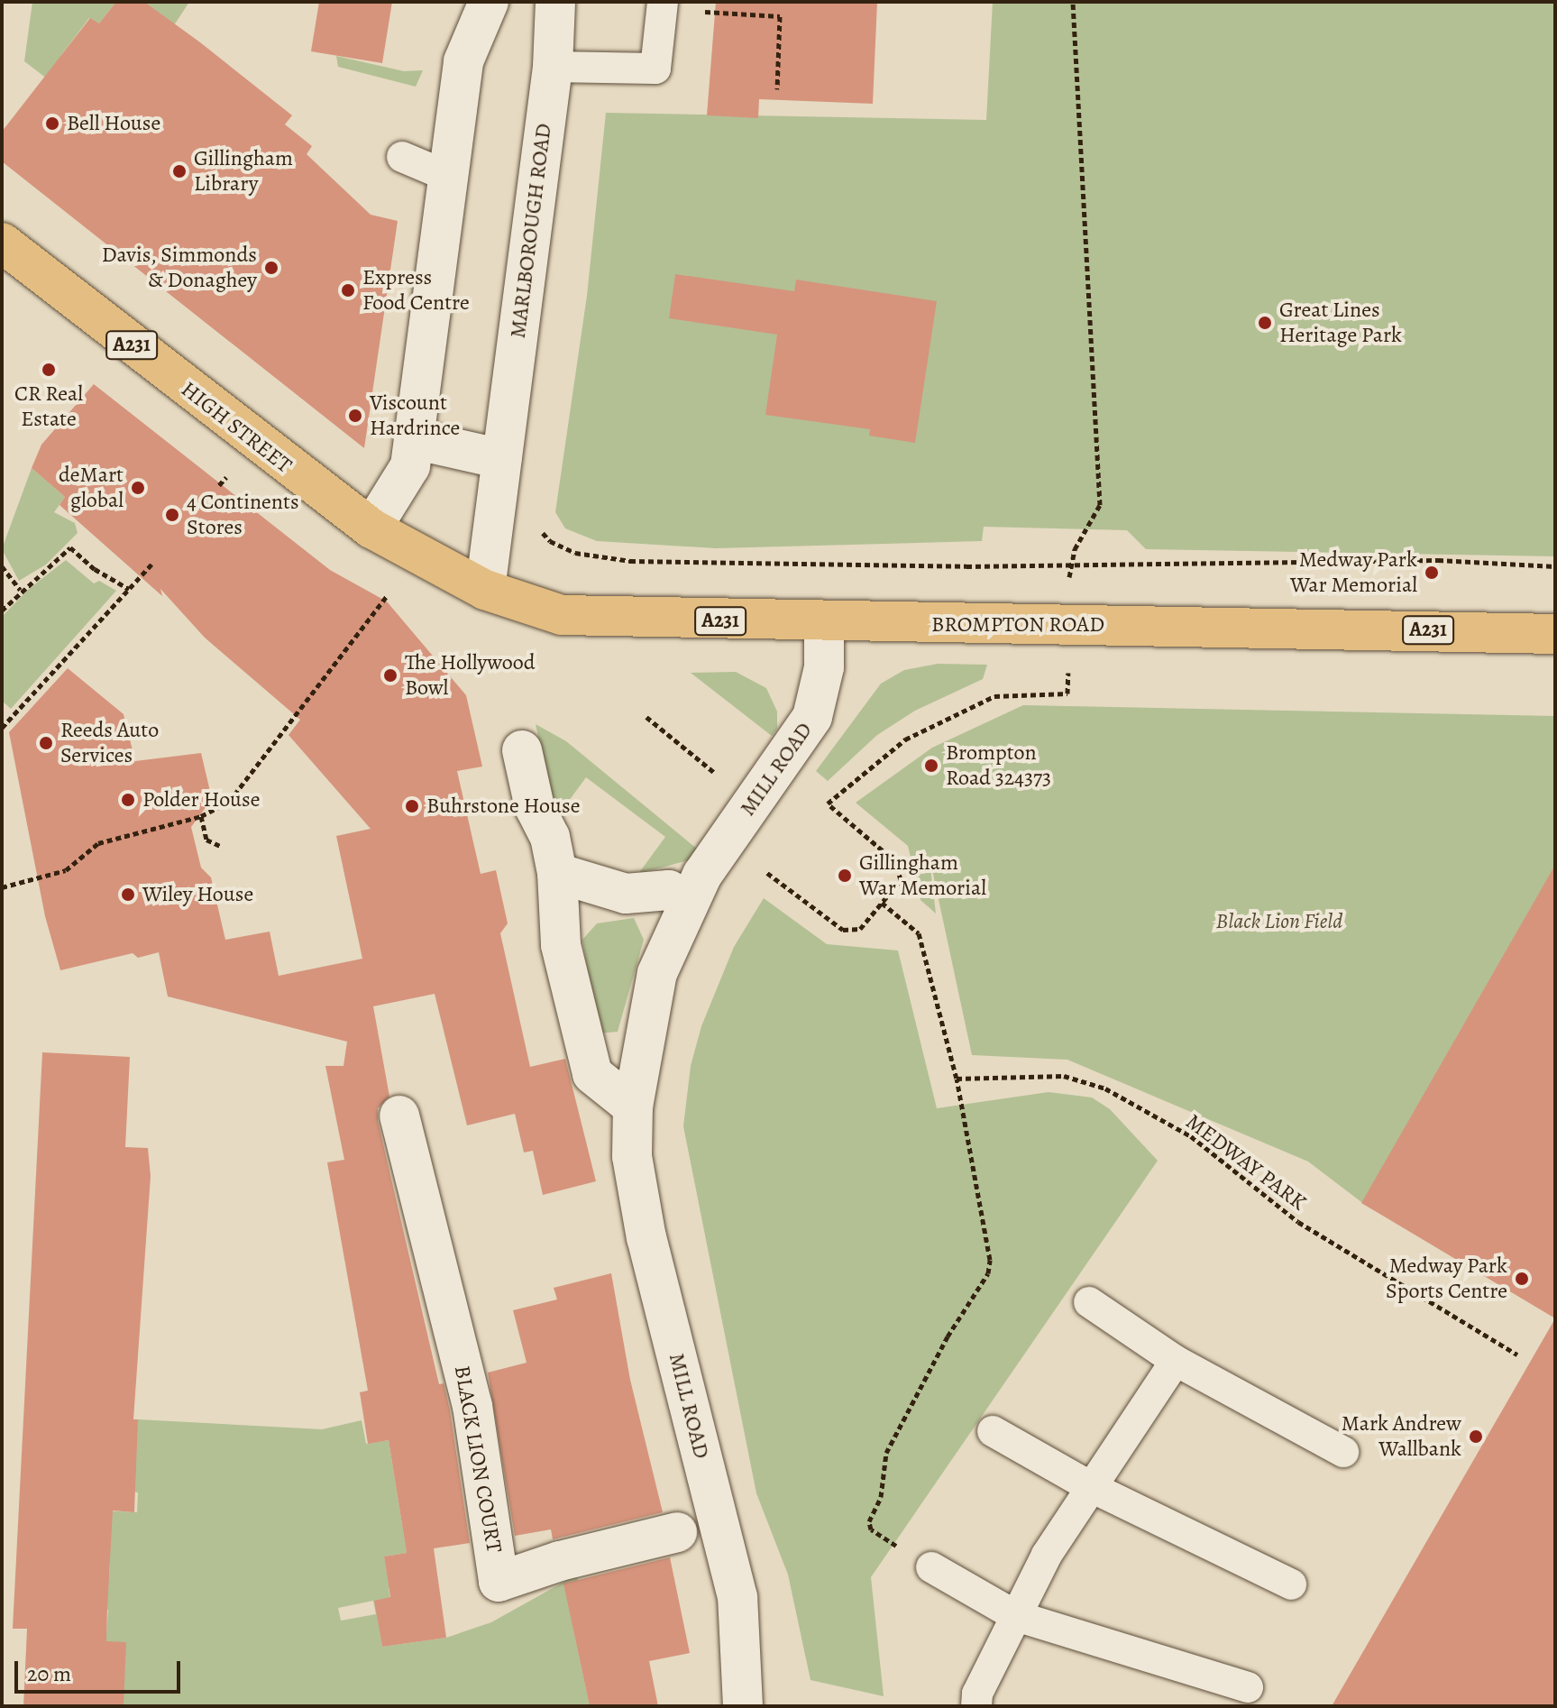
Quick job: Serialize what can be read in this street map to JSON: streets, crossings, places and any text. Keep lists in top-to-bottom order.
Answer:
{
  "streets": {
    "main road": ["A231", "HIGH STREET", "BROMPTON ROAD"],
    "street": ["MARLBOROUGH ROAD", "MILL ROAD", "BLACK LION COURT"],
    "path": ["MEDWAY PARK"]
  },
  "crossings": [
    ["MARLBOROUGH ROAD", "HIGH STREET"],
    ["MARLBOROUGH ROAD", "BROMPTON ROAD"],
    ["HIGH STREET", "BROMPTON ROAD"],
    ["BROMPTON ROAD", "MILL ROAD"]
  ],
  "parks": ["Black Lion Field"],
  "places": [
    "Bell House",
    "Gillingham Library",
    "Davis, Simmonds & Donaghey",
    "Express Food Centre",
    "Great Lines Heritage Park",
    "CR Real Estate",
    "Viscount Hardrince",
    "deMart global",
    "4 Continents Stores",
    "Medway Park War Memorial",
    "The Hollywood Bowl",
    "Reeds Auto Services",
    "Brompton Road 324373",
    "Polder House",
    "Buhrstone House",
    "Gillingham War Memorial",
    "Wiley House",
    "Medway Park Sports Centre",
    "Mark Andrew Wallbank"
  ],
  "scale_bar": "20 m"
}
